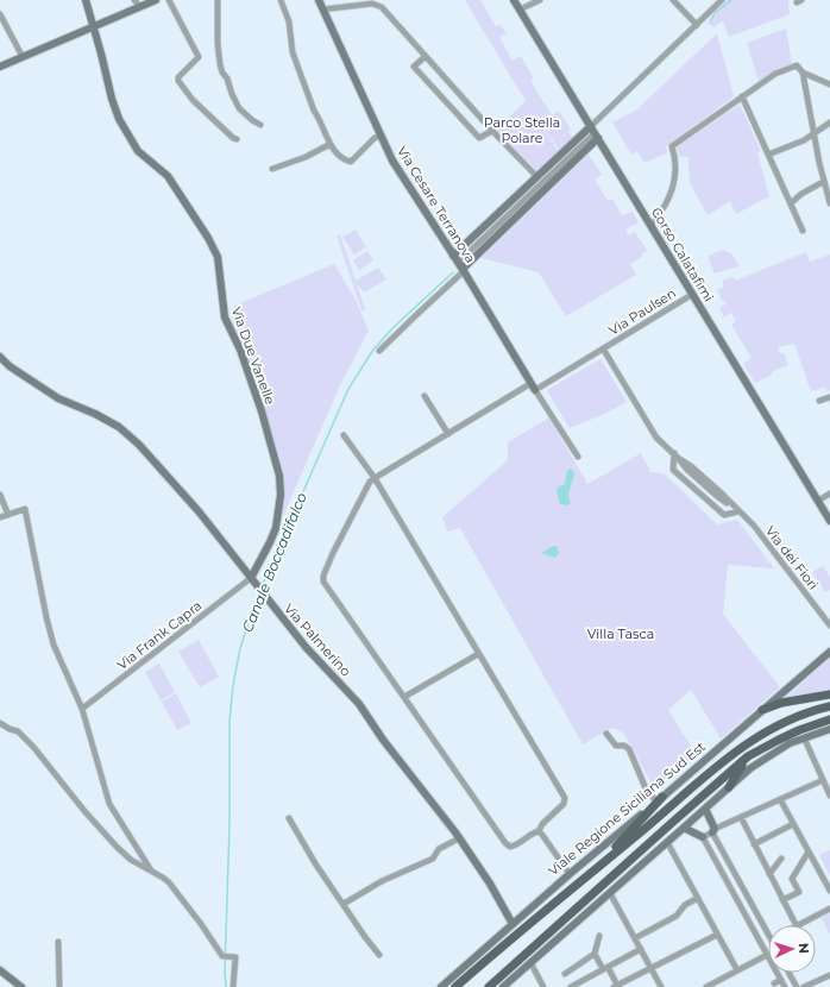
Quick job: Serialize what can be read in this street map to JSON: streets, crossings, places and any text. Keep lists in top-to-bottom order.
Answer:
{
  "streets": {
    "main road": ["Viale Regione Siciliana Sud Est"],
    "street": [
      "Via Cesare Terranova",
      "Corso Calatafimi",
      "Via Paulsen",
      "Via Due Vanelle",
      "Via dei Fiori",
      "Via Frank Capra",
      "Via Palmerino"
    ]
  },
  "crossings": [
    ["Via Cesare Terranova", "Via Paulsen"],
    ["Corso Calatafimi", "Via Paulsen"],
    ["Via Paulsen", "Via dei Fiori"],
    ["Via Due Vanelle", "Via Frank Capra"],
    ["Via Due Vanelle", "Via Palmerino"],
    ["Via Frank Capra", "Via Palmerino"],
    ["Via Palmerino", "Viale Regione Siciliana Sud Est"]
  ],
  "water": ["Canale Boccadifalco"],
  "parks": ["Parco Stella Polare", "Villa Tasca"],
  "north": "right"
}
